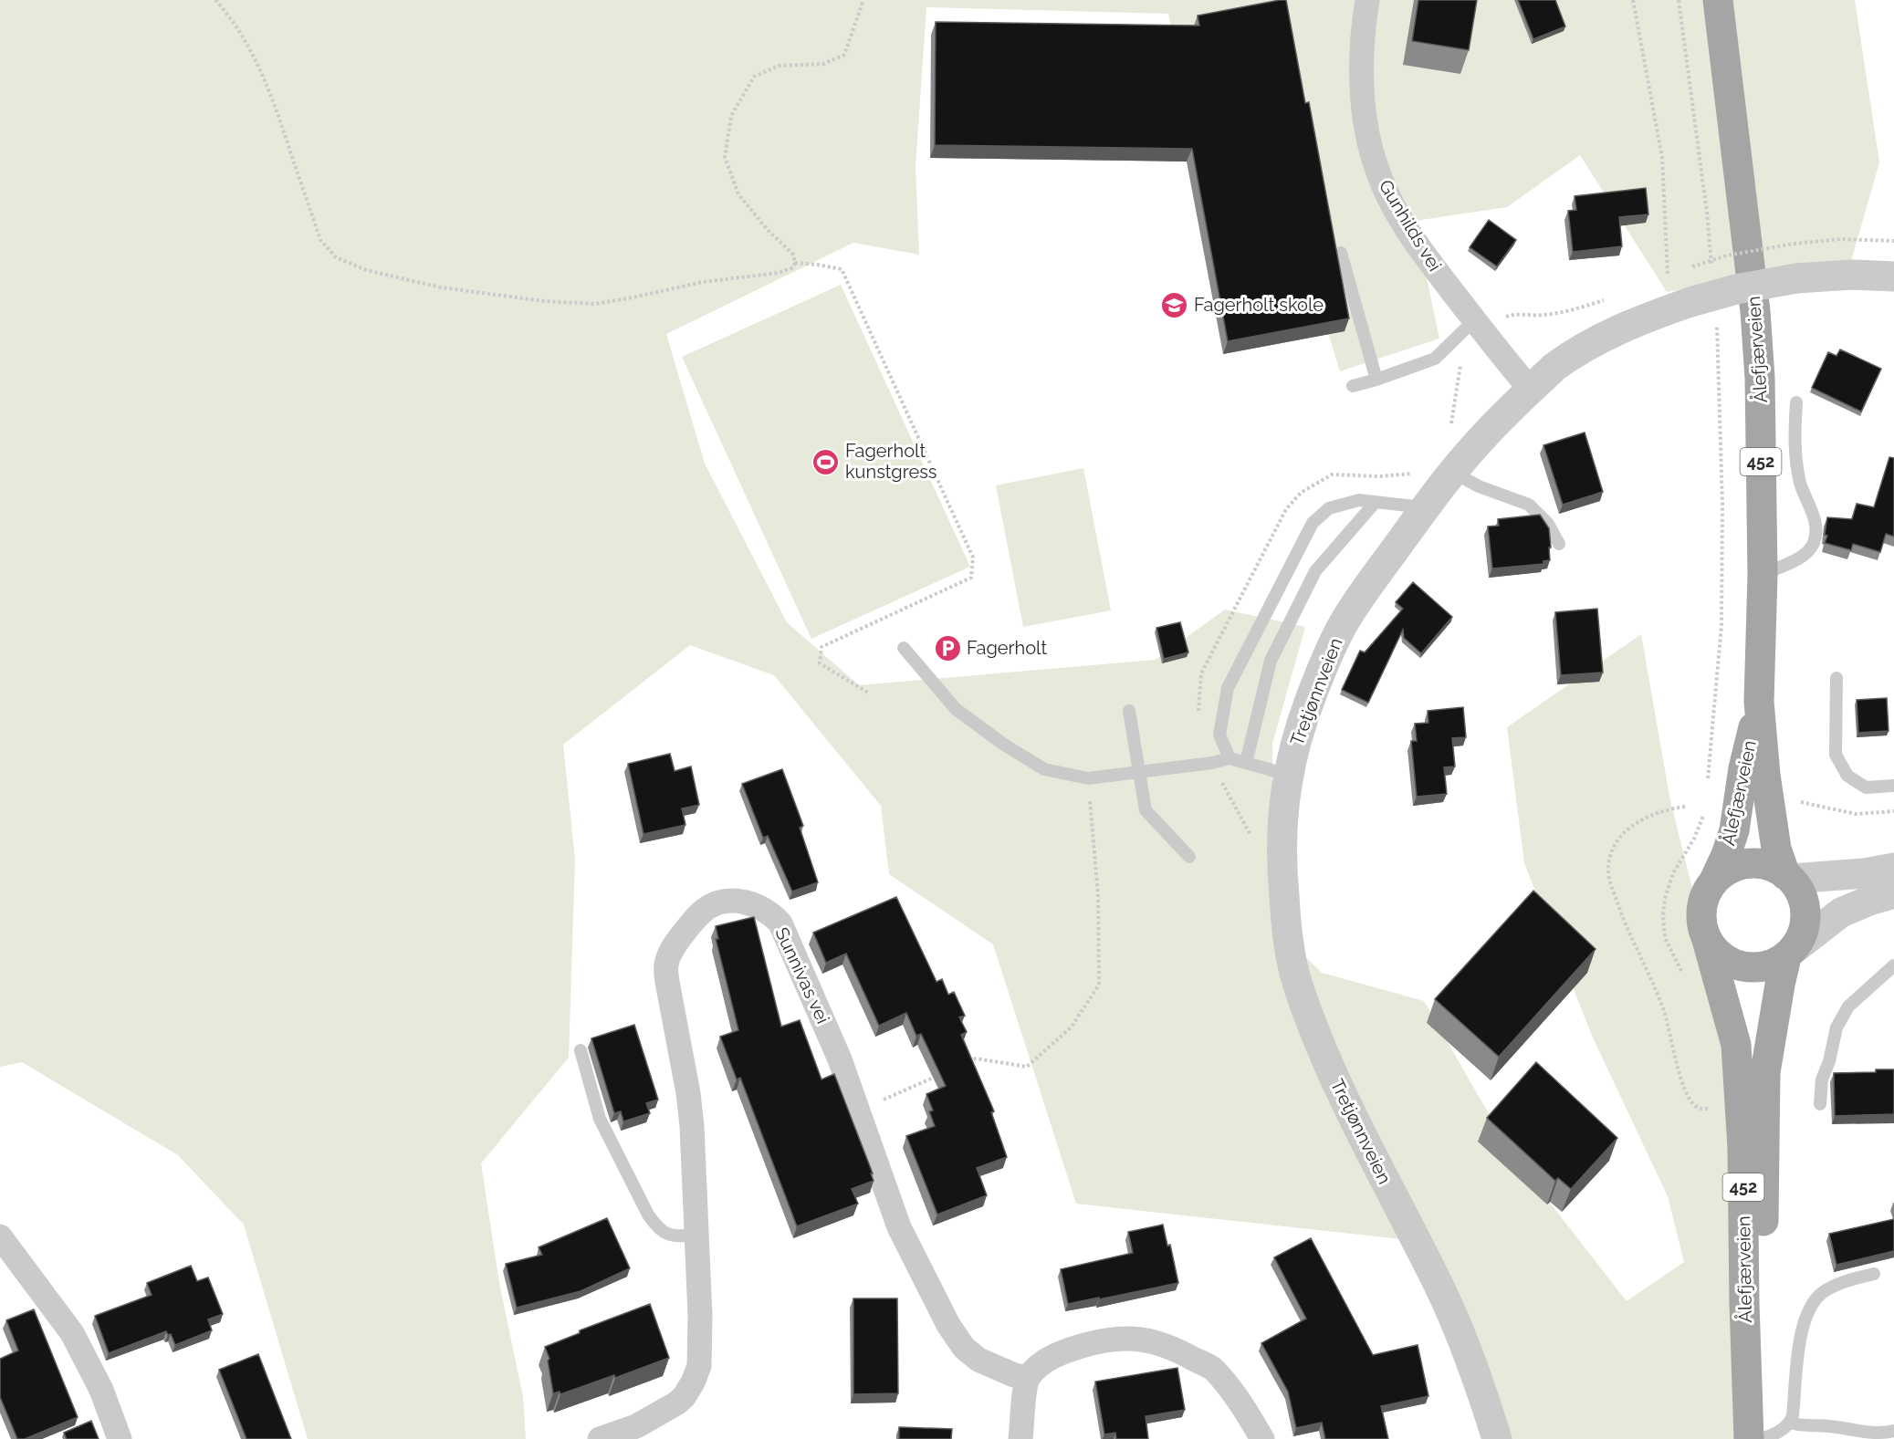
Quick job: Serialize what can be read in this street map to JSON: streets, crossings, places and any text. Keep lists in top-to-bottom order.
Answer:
{
  "streets": {
    "main road": ["Ålefjærveien", "452"],
    "street": ["Gunhilds vei", "Tretjønnveien", "Sunnivas vei"]
  },
  "crossings": [
    ["Gunhilds vei", "Tretjønnveien"],
    ["Ålefjærveien", "452"]
  ],
  "places": {
    "school or university": ["Fagerholt skole"],
    "sports": ["Fagerholt kunstgress"],
    "parking": ["Fagerholt"]
  }
}
